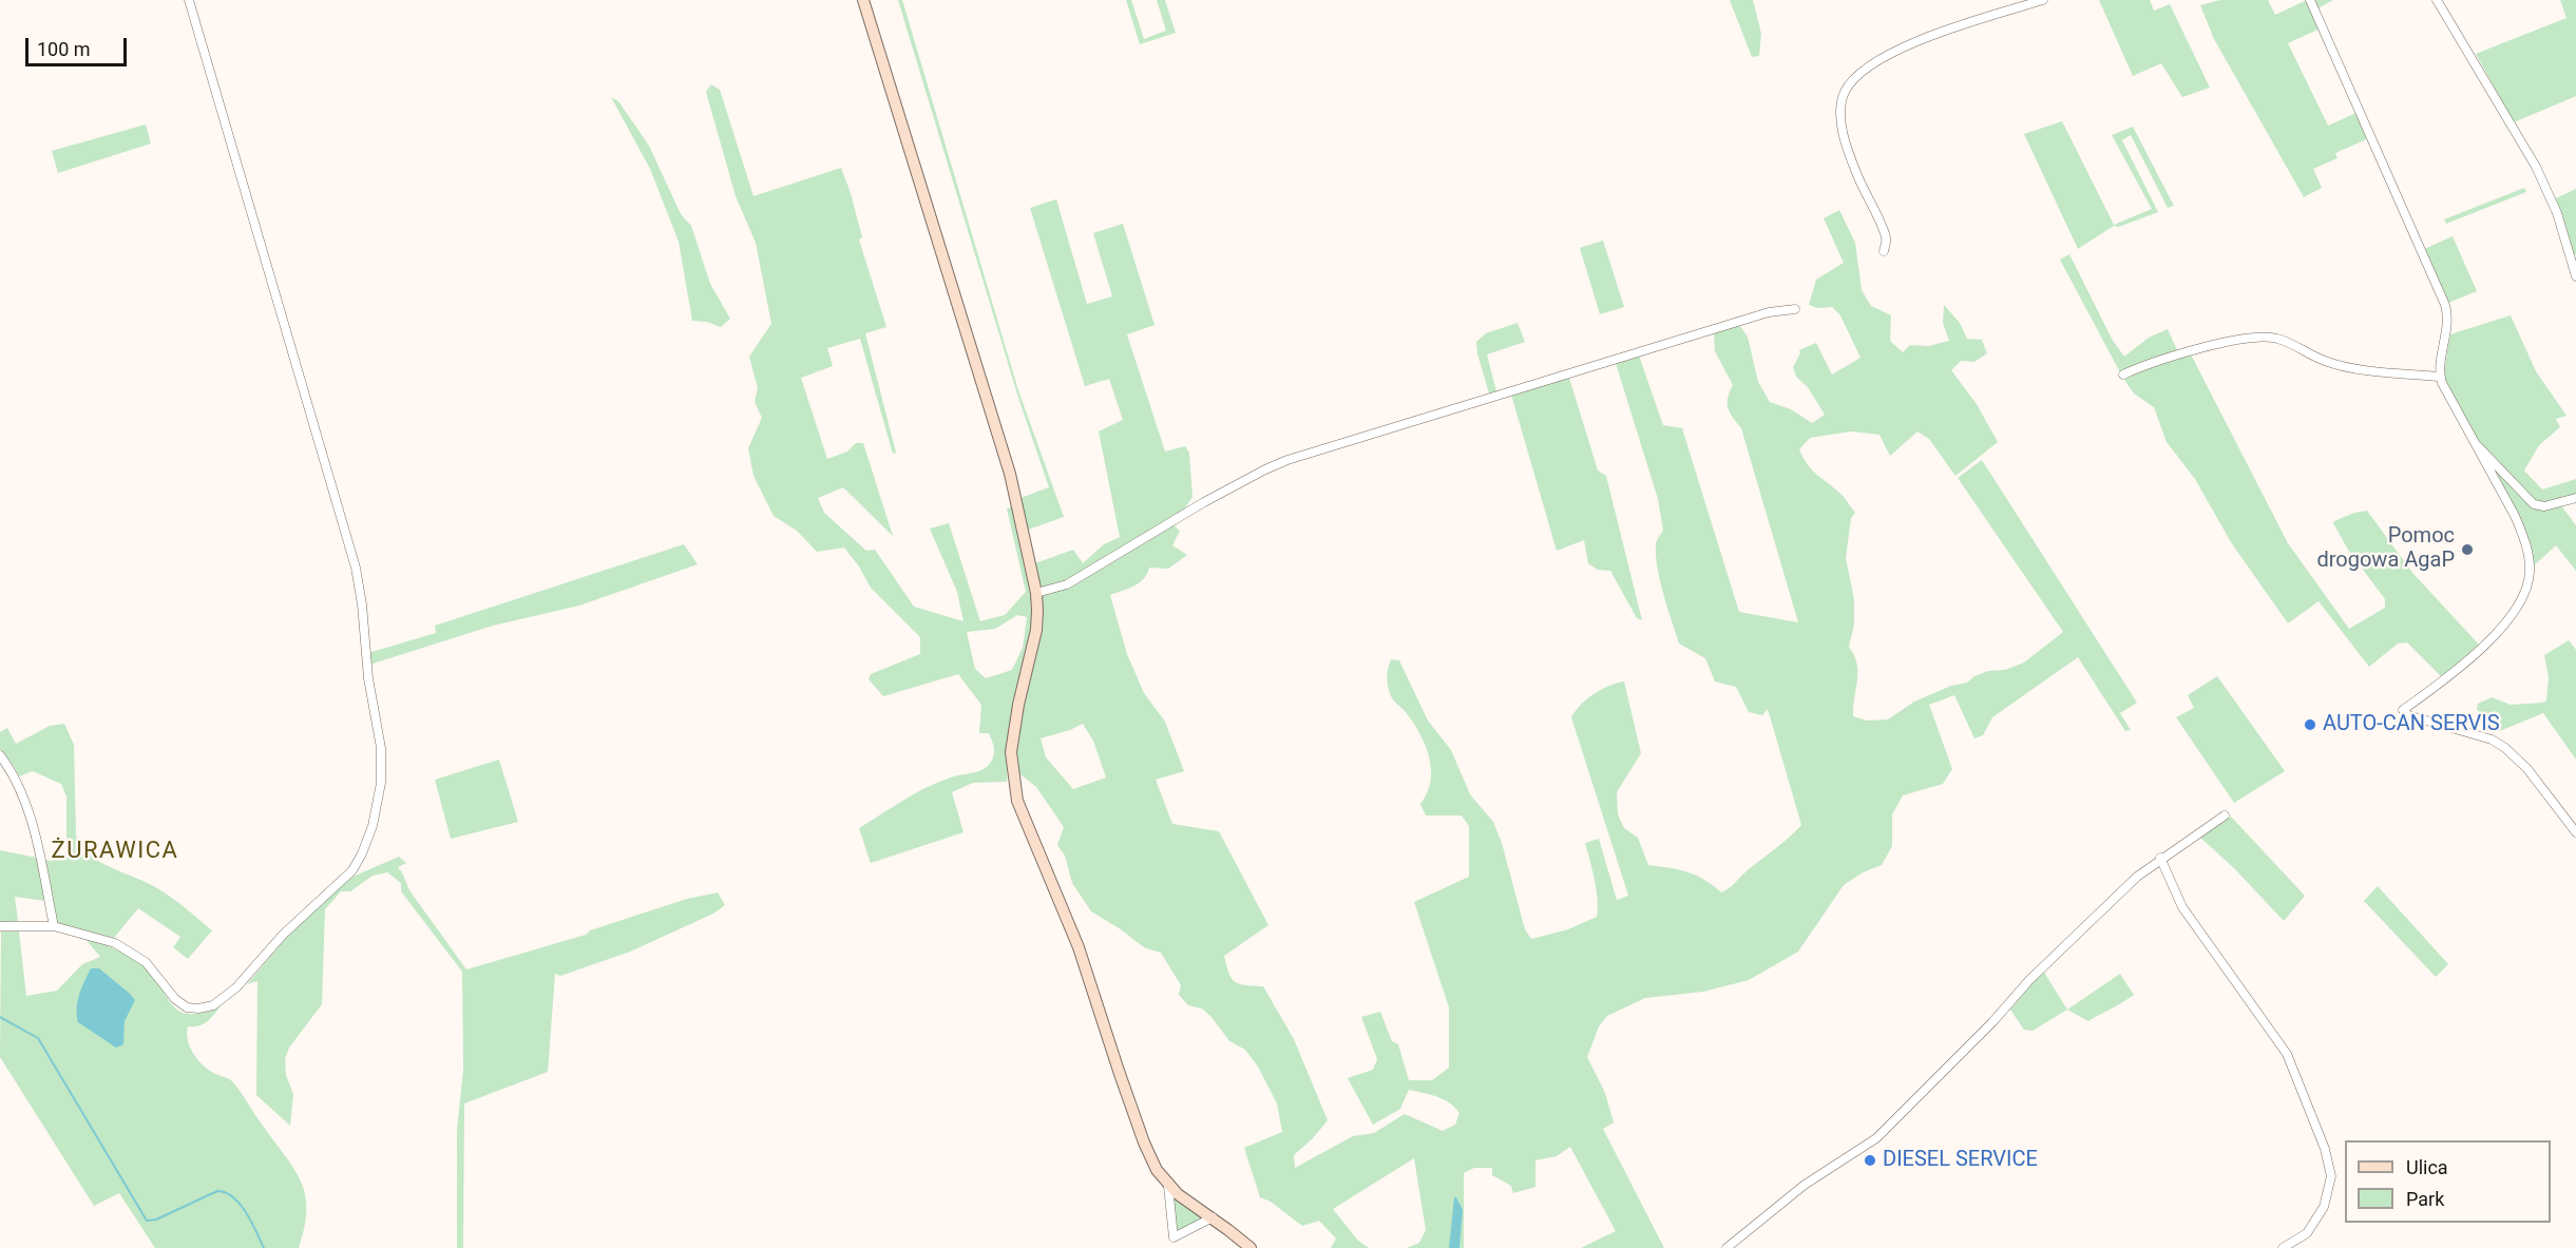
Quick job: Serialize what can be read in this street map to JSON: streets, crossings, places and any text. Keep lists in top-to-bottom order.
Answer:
{
  "districts": ["ŻURAWICA"],
  "places": ["Pomoc drogowa AgaP", "AUTO-CAN SERVIS", "DIESEL SERVICE"],
  "legend": ["Ulica", "Park"],
  "scale_bar": "100 m"
}
